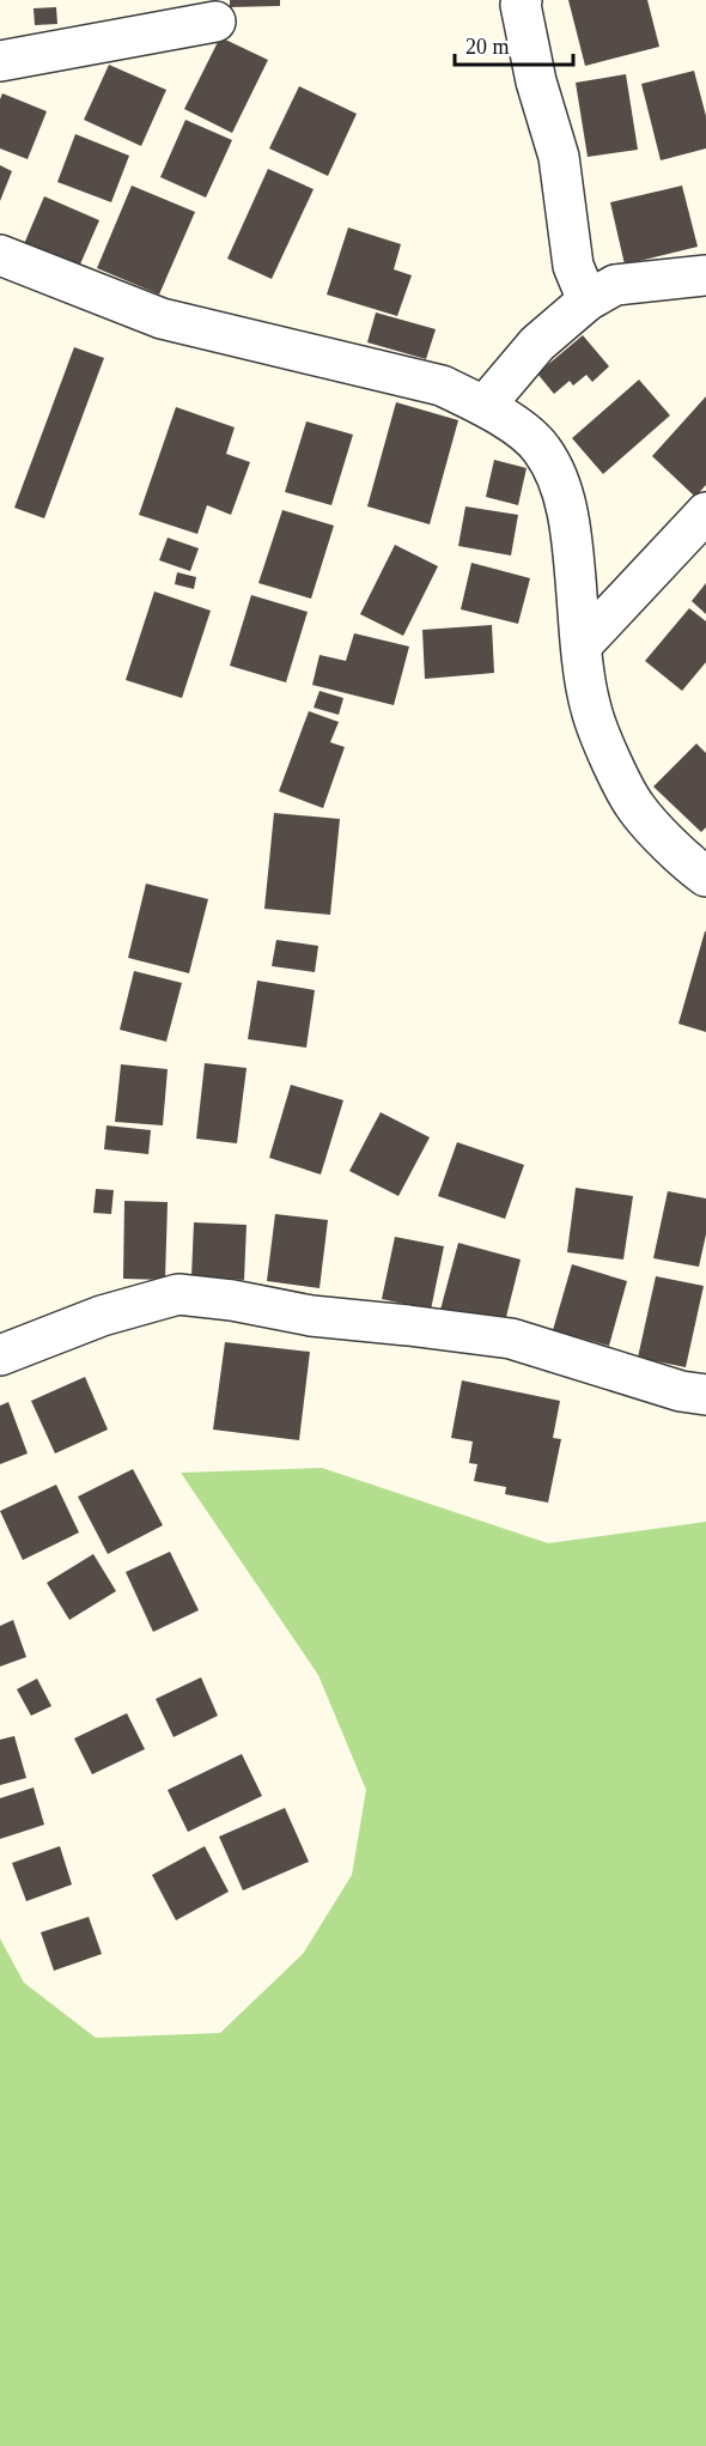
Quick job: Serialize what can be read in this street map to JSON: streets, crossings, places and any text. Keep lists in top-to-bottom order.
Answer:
{
  "scale_bar": "20 m"
}
